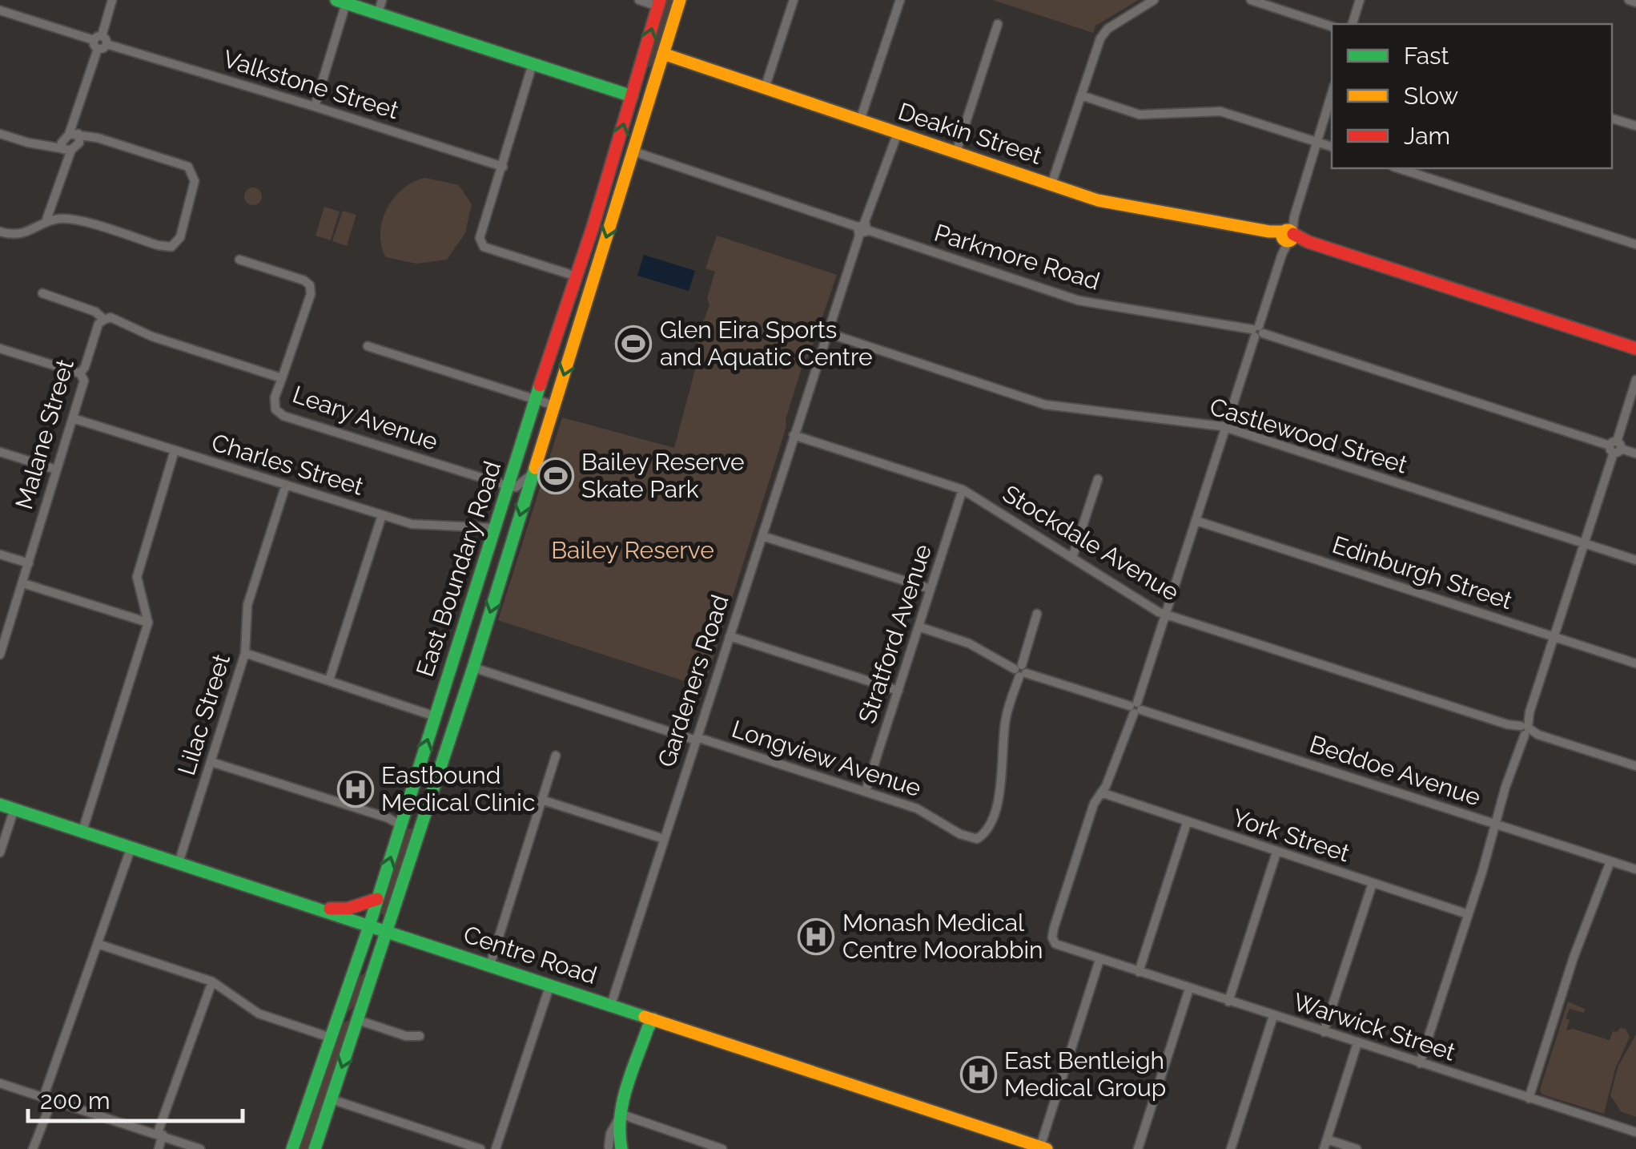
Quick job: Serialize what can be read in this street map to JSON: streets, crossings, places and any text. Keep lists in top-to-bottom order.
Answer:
{
  "streets": {
    "main road": ["Deakin Street", "East Boundary Road", "Centre Road"],
    "street": [
      "Valkstone Street",
      "Parkmore Road",
      "Leary Avenue",
      "Malane Street",
      "Castlewood Street",
      "Charles Street",
      "Stockdale Avenue",
      "Edinburgh Street",
      "Stratford Avenue",
      "Gardeners Road",
      "Lilac Street",
      "Longview Avenue",
      "Beddoe Avenue",
      "York Street",
      "Warwick Street"
    ]
  },
  "crossings": [
    ["Deakin Street", "East Boundary Road"],
    ["Deakin Street", "Gardeners Road"],
    ["Deakin Street", "Warwick Street"],
    ["Parkmore Road", "East Boundary Road"],
    ["Parkmore Road", "Gardeners Road"],
    ["Parkmore Road", "Warwick Street"],
    ["Leary Avenue", "Malane Street"],
    ["Leary Avenue", "East Boundary Road"],
    ["Malane Street", "Charles Street"],
    ["Castlewood Street", "Gardeners Road"],
    ["Castlewood Street", "Warwick Street"],
    ["Charles Street", "East Boundary Road"],
    ["Charles Street", "Lilac Street"],
    ["Stockdale Avenue", "Stratford Avenue"],
    ["Stockdale Avenue", "Gardeners Road"],
    ["Stockdale Avenue", "Warwick Street"],
    ["East Boundary Road", "Longview Avenue"],
    ["East Boundary Road", "Centre Road"],
    ["Edinburgh Street", "Warwick Street"],
    ["Stratford Avenue", "Longview Avenue"],
    ["Stratford Avenue", "Beddoe Avenue"],
    ["Gardeners Road", "Longview Avenue"],
    ["Gardeners Road", "Centre Road"],
    ["Lilac Street", "Centre Road"],
    ["Longview Avenue", "Beddoe Avenue"],
    ["Beddoe Avenue", "Warwick Street"],
    ["York Street", "Warwick Street"]
  ],
  "parks": ["Bailey Reserve"],
  "places": {
    "sports": ["Glen Eira Sports and Aquatic Centre", "Bailey Reserve Skate Park"],
    "hospital": ["Eastbound Medical Clinic", "Monash Medical Centre Moorabbin", "East Bentleigh Medical Group"]
  },
  "legend": ["Fast", "Slow", "Jam"],
  "scale_bar": "200 m"
}
